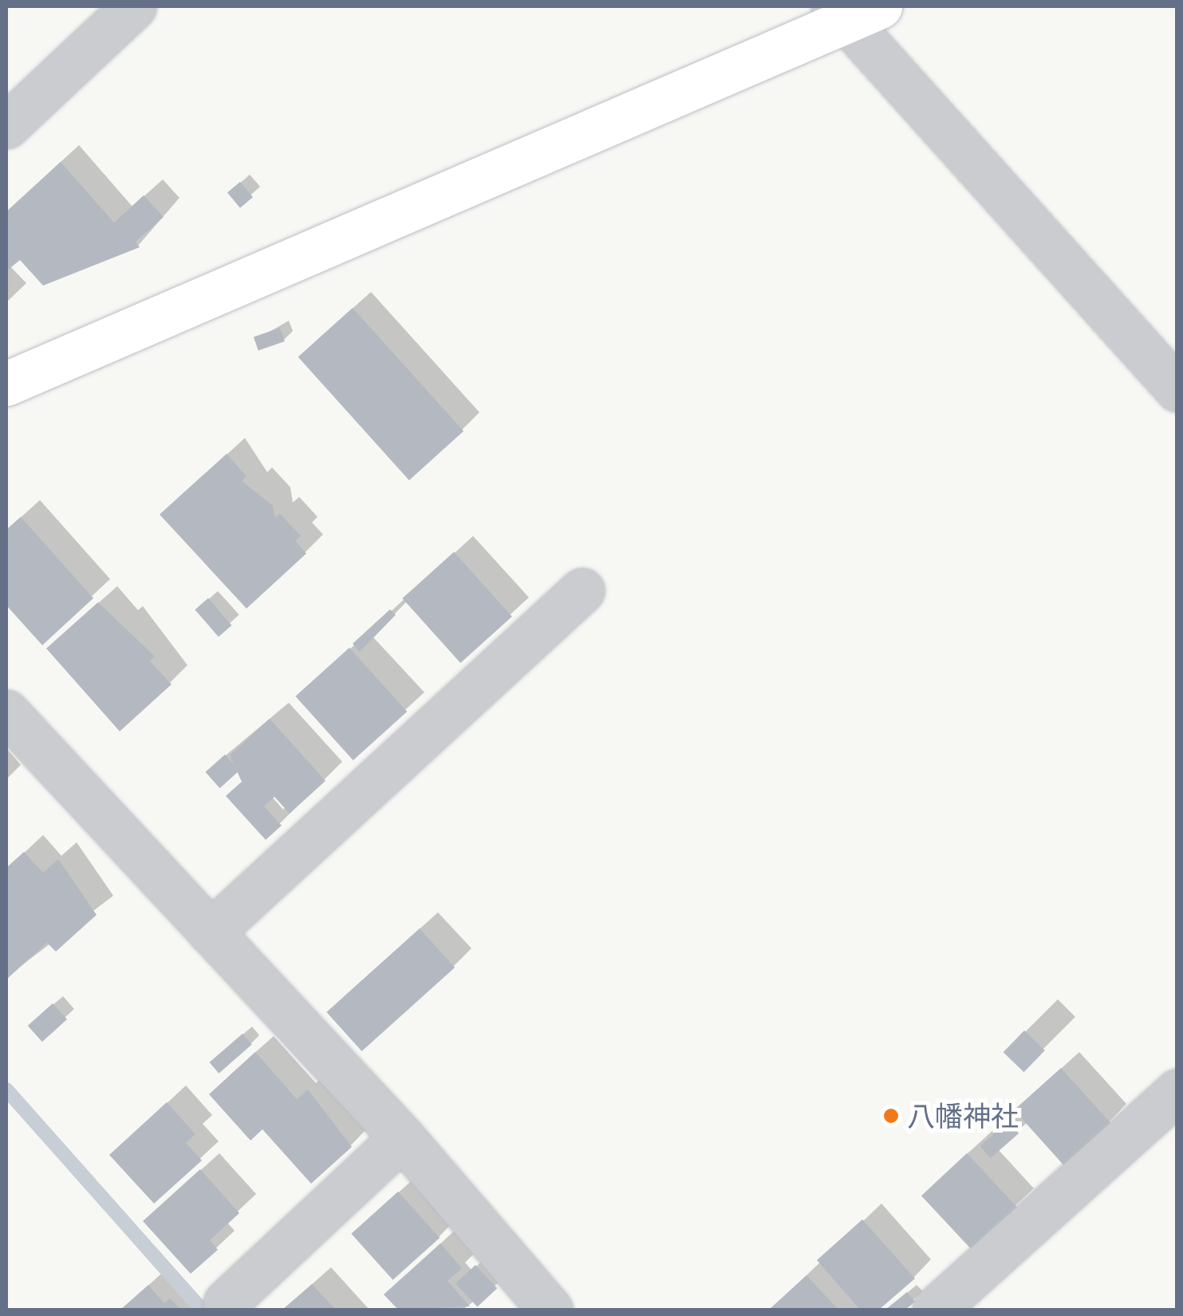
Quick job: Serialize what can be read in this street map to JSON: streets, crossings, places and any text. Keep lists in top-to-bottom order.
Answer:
{
  "places": ["八幡神社"]
}
